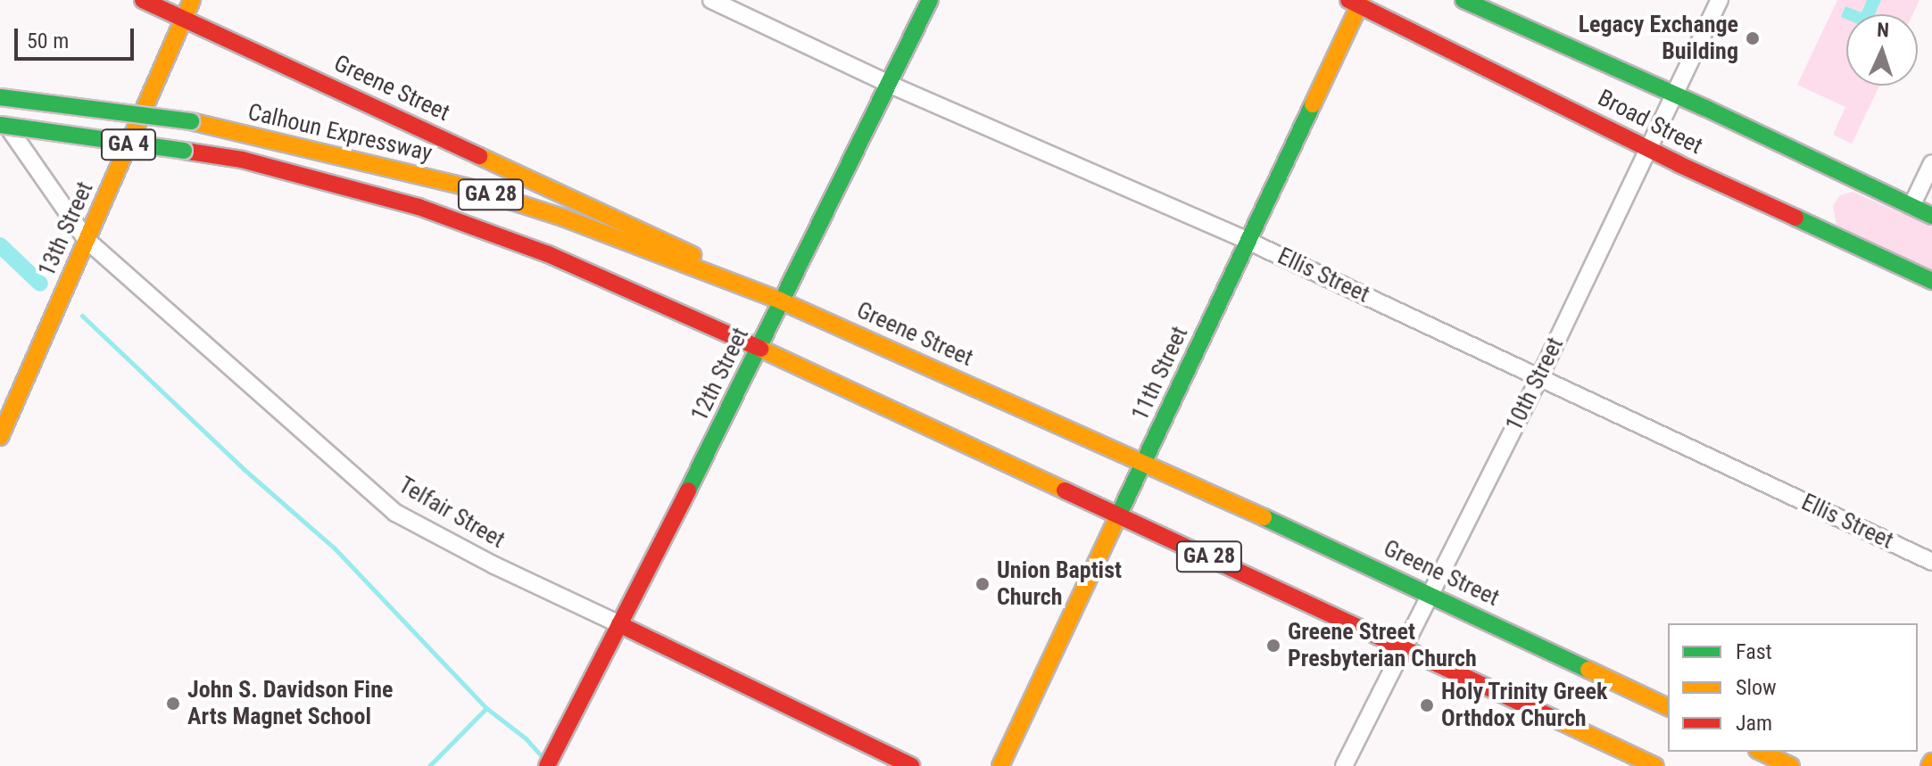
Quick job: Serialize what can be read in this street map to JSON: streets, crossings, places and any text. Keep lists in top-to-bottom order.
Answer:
{
  "streets": {
    "main road": [
      "Greene Street",
      "Broad Street",
      "Calhoun Expressway",
      "GA 4",
      "GA 28",
      "13th Street",
      "11th Street",
      "12th Street",
      "Telfair Street"
    ],
    "street": ["Ellis Street", "10th Street"]
  },
  "crossings": [
    ["Greene Street", "Calhoun Expressway"],
    ["Greene Street", "13th Street"],
    ["Greene Street", "11th Street"],
    ["Greene Street", "12th Street"],
    ["Greene Street", "10th Street"],
    ["Broad Street", "11th Street"],
    ["Broad Street", "10th Street"],
    ["Calhoun Expressway", "GA 28"],
    ["Calhoun Expressway", "12th Street"],
    ["GA 28", "11th Street"],
    ["GA 28", "12th Street"],
    ["GA 28", "10th Street"],
    ["13th Street", "Telfair Street"],
    ["Ellis Street", "11th Street"],
    ["Ellis Street", "12th Street"],
    ["Ellis Street", "10th Street"],
    ["12th Street", "Telfair Street"]
  ],
  "places": [
    "Legacy Exchange Building",
    "Union Baptist Church",
    "Greene Street Presbyterian Church",
    "John S. Davidson Fine Arts Magnet School",
    "Holy Trinity Greek Orthdox Church"
  ],
  "legend": ["Fast", "Slow", "Jam"],
  "scale_bar": "50 m",
  "north": "top"
}
